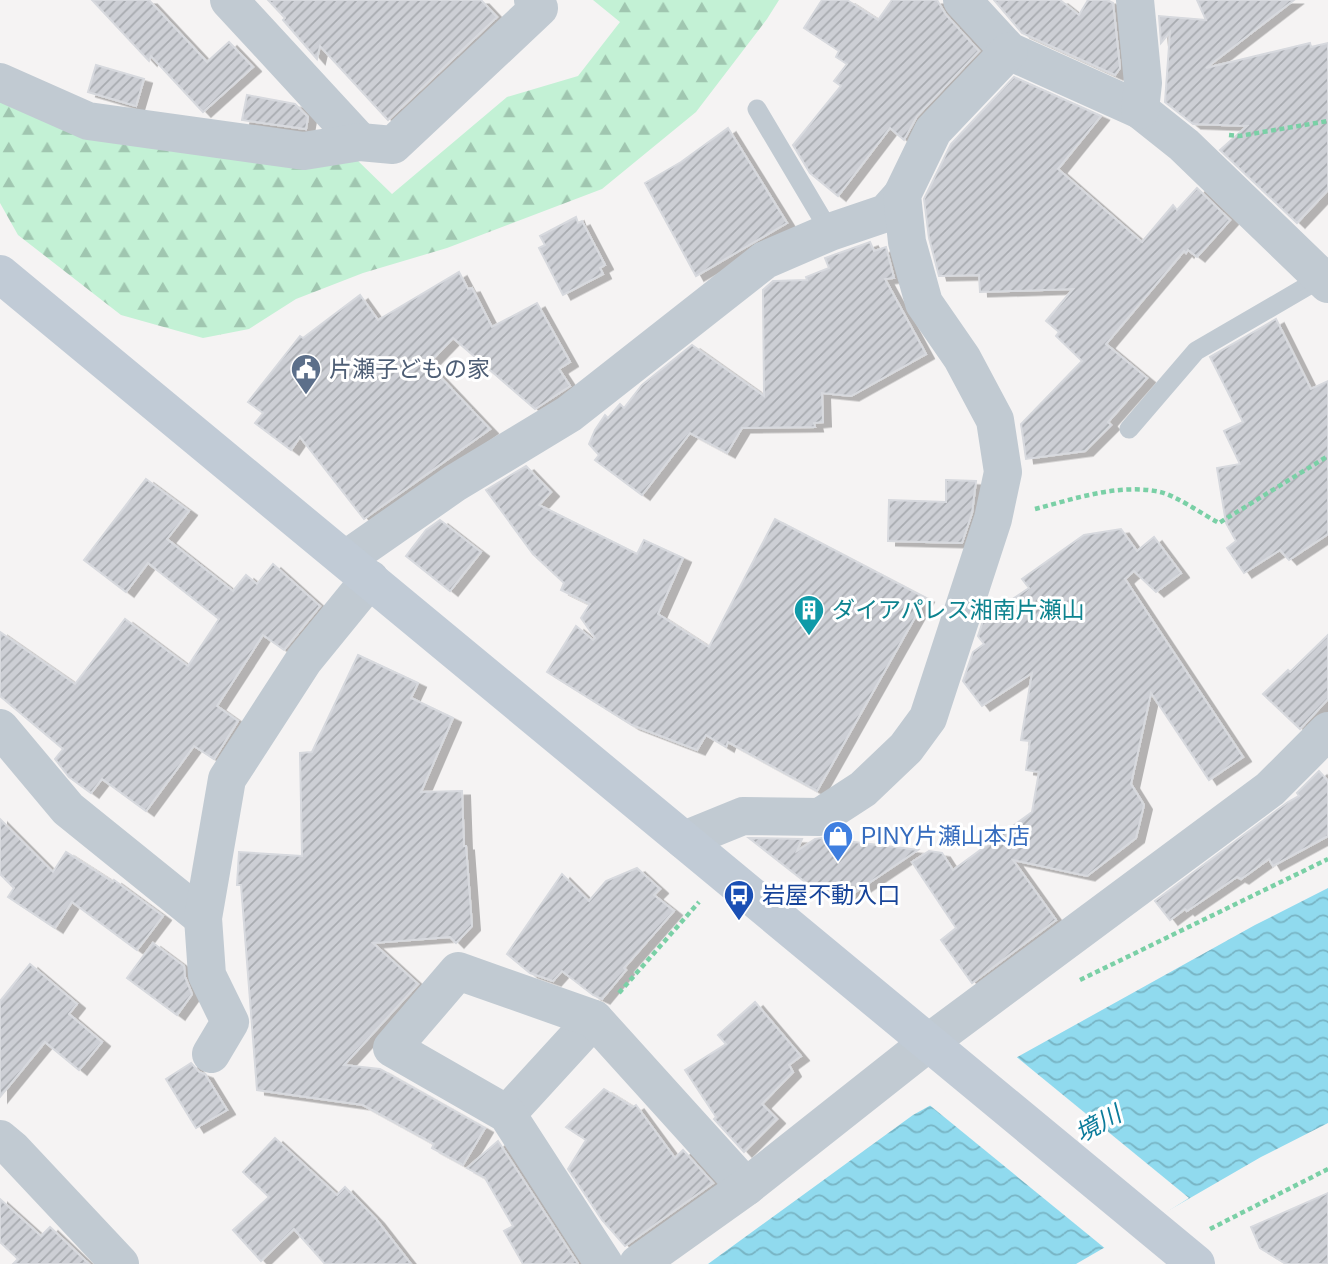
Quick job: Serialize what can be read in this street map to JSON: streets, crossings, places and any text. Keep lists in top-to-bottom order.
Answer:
{
  "water": ["境川"],
  "places": {
    "public building": ["片瀬子どもの家"],
    "building": ["ダイアパレス湘南片瀬山"],
    "shop": ["PINY片瀬山本店"],
    "bus stop": ["岩屋不動入口"]
  }
}
